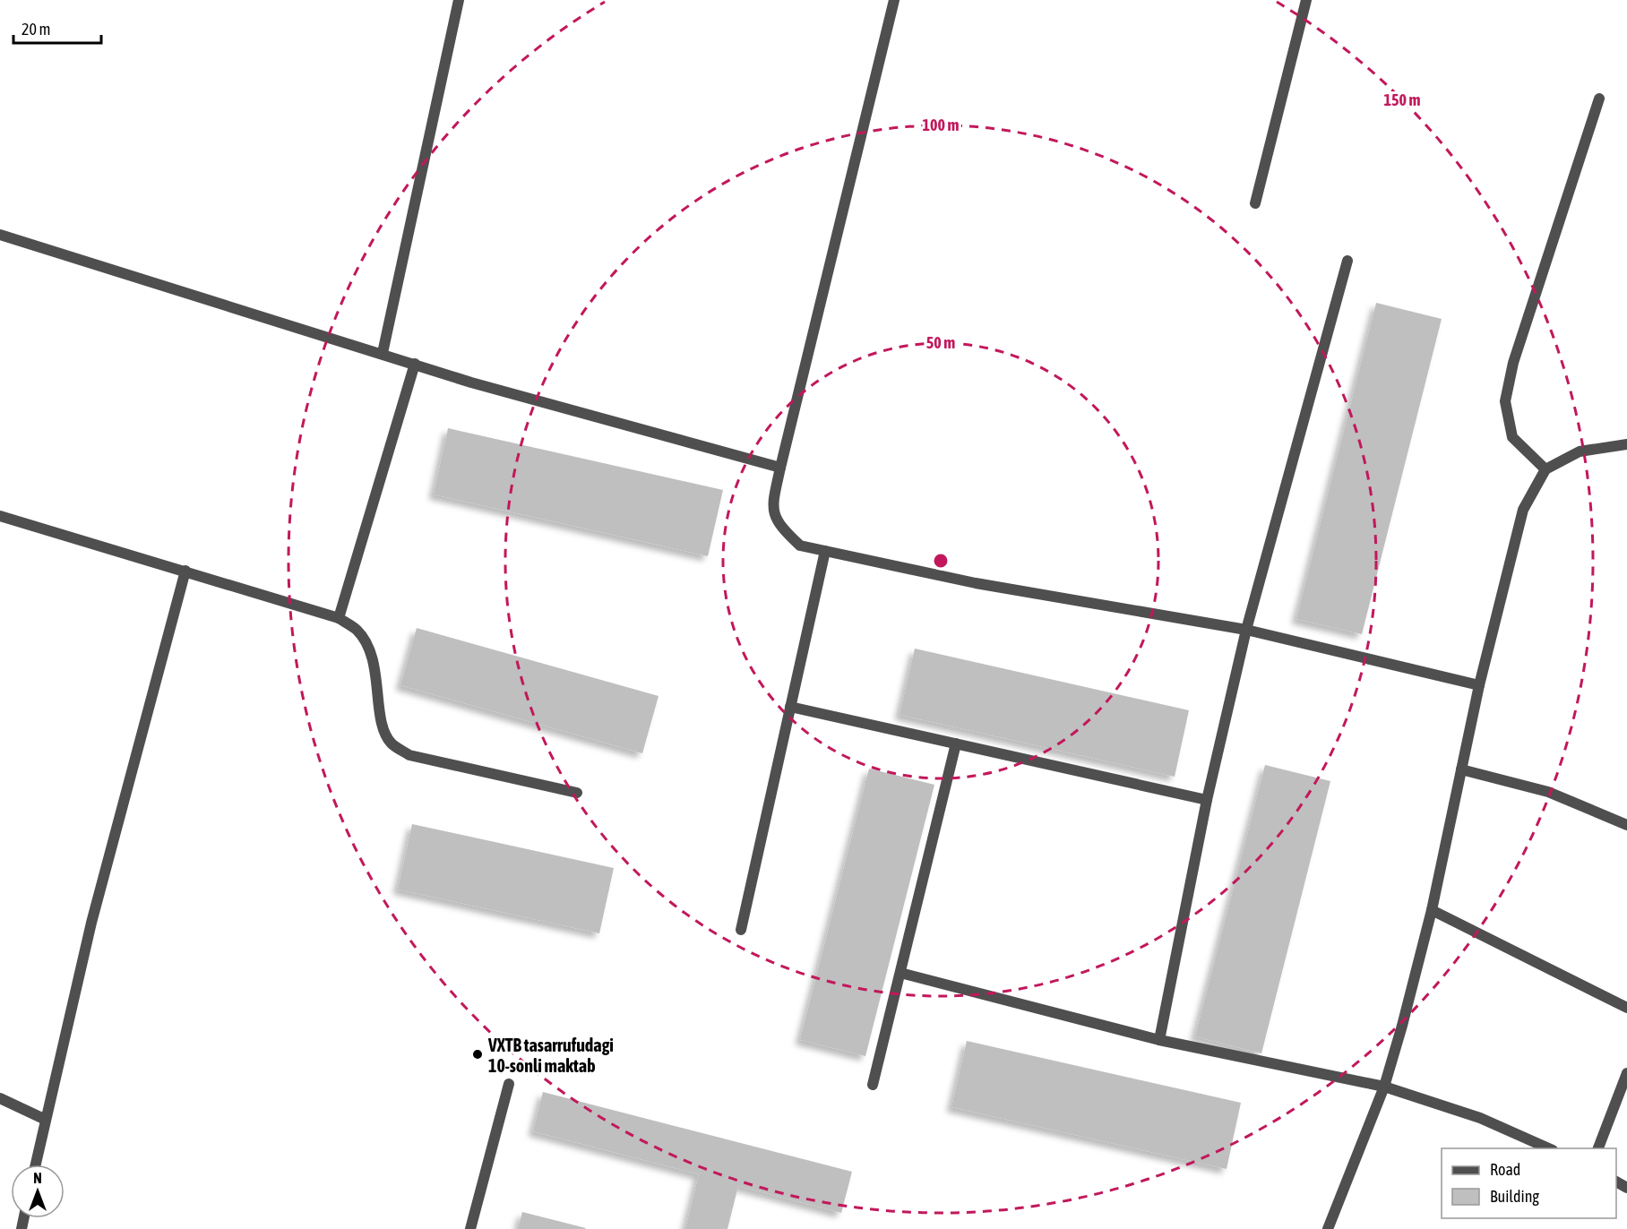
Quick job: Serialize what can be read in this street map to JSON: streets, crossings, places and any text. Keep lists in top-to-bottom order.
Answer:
{
  "places": ["VXTB tasarrufudagi 10-sonli maktab"],
  "legend": ["Road", "Building"],
  "scale_bar": "20 m",
  "north": "top",
  "rings": ["150 m", "100 m", "50 m"]
}
